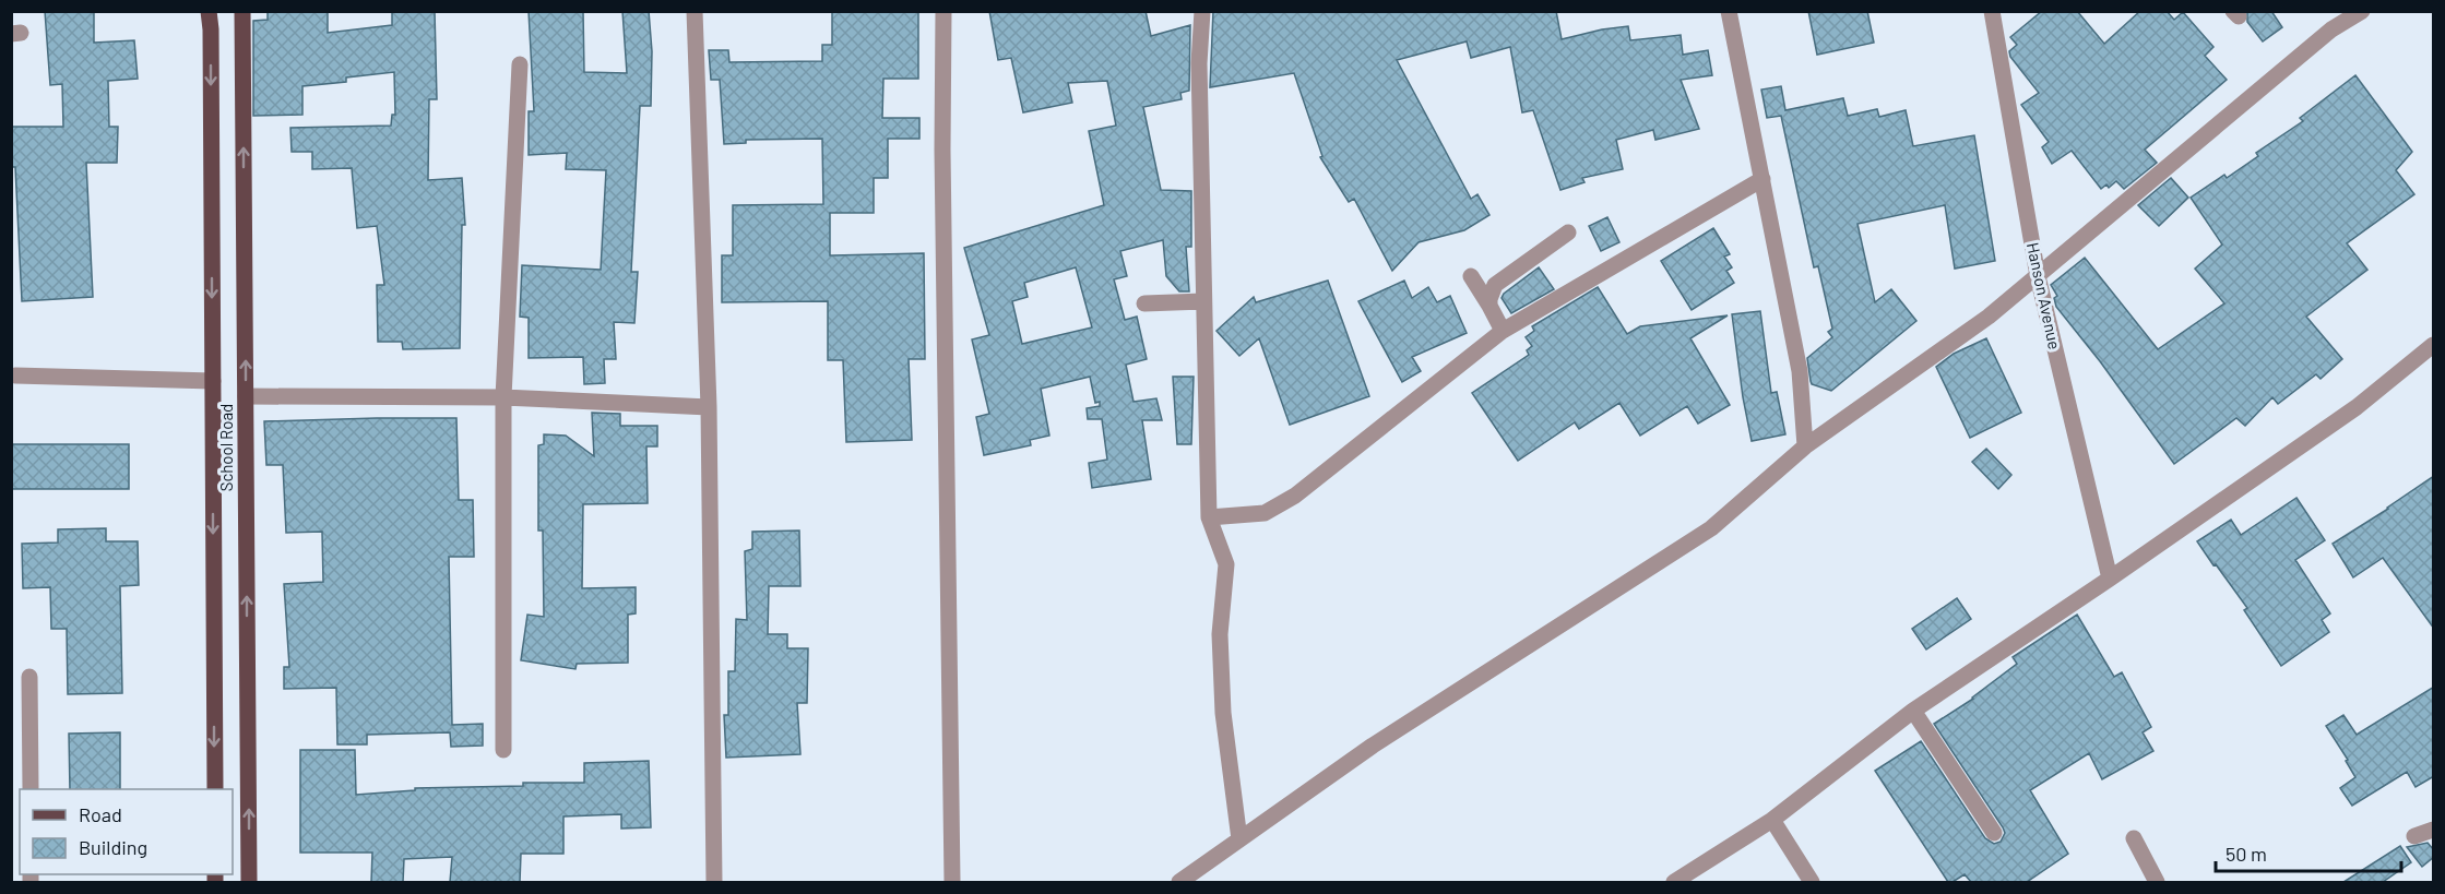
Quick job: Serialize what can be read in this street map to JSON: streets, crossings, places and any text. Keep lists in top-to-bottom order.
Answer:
{
  "streets": {
    "main road": ["School Road"],
    "street": ["Hanson Avenue"]
  },
  "legend": ["Road", "Building"],
  "scale_bar": "50 m"
}
